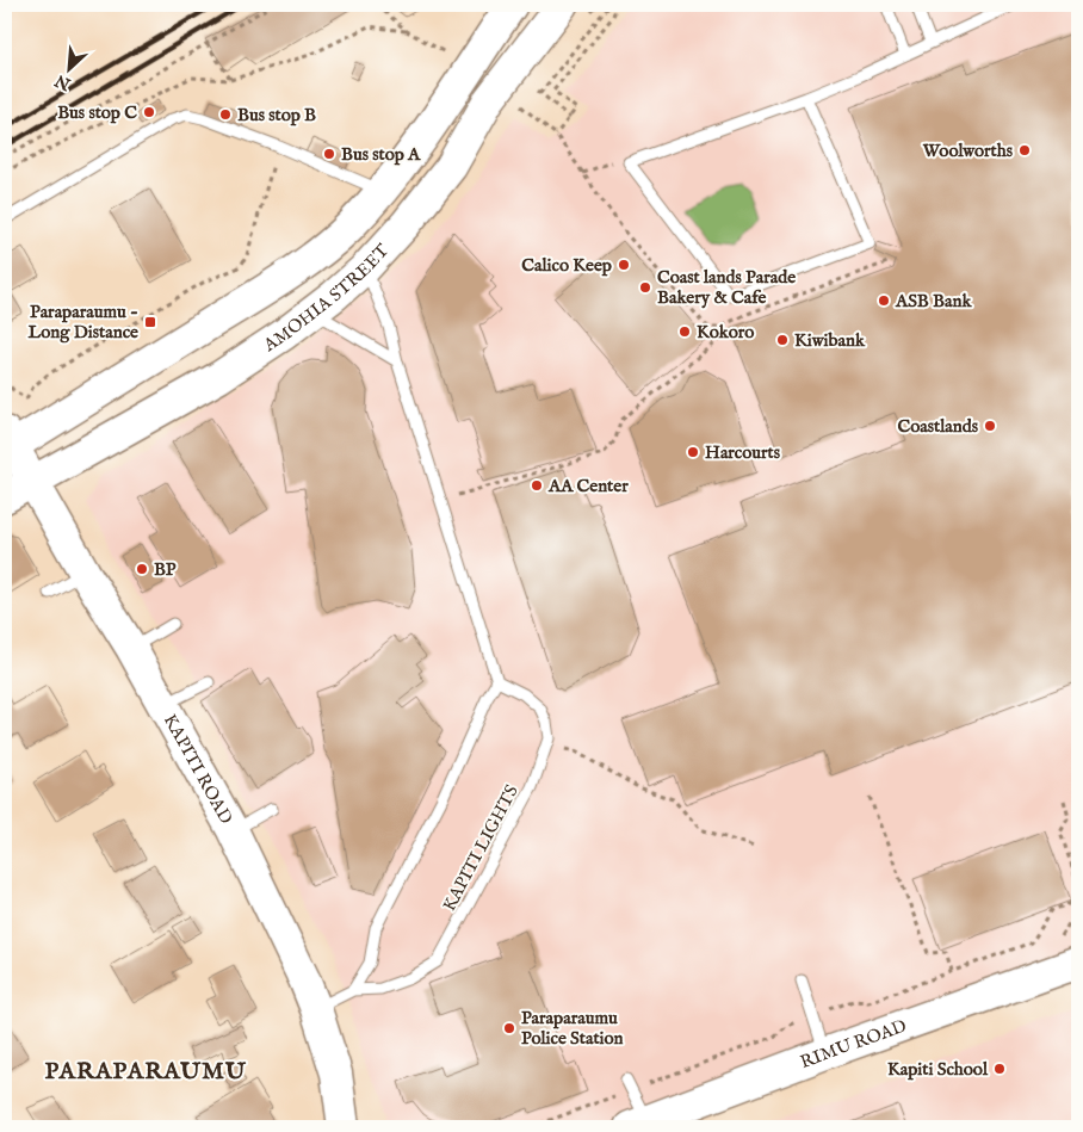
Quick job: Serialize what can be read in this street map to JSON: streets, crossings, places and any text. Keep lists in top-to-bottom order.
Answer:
{
  "streets": {
    "main road": ["AMOHIA STREET", "KAPITI ROAD", "RIMU ROAD"],
    "lane": ["KAPITI LIGHTS"]
  },
  "crossings": [
    ["AMOHIA STREET", "KAPITI ROAD"],
    ["KAPITI ROAD", "KAPITI LIGHTS"]
  ],
  "districts": ["PARAPARAUMU"],
  "places": {
    "other": [
      "Bus stop C",
      "Bus stop B",
      "Woolworths",
      "Bus stop A",
      "Calico Keep",
      "Coast lands Parade Bakery & Cafe",
      "ASB Bank",
      "Kokoro",
      "Kiwibank",
      "Coastlands",
      "Harcourts",
      "AA Center",
      "BP",
      "Paraparaumu Police Station",
      "Kapiti School"
    ],
    "transit": ["Paraparaumu - Long Distance"]
  },
  "north": "bottom left"
}
